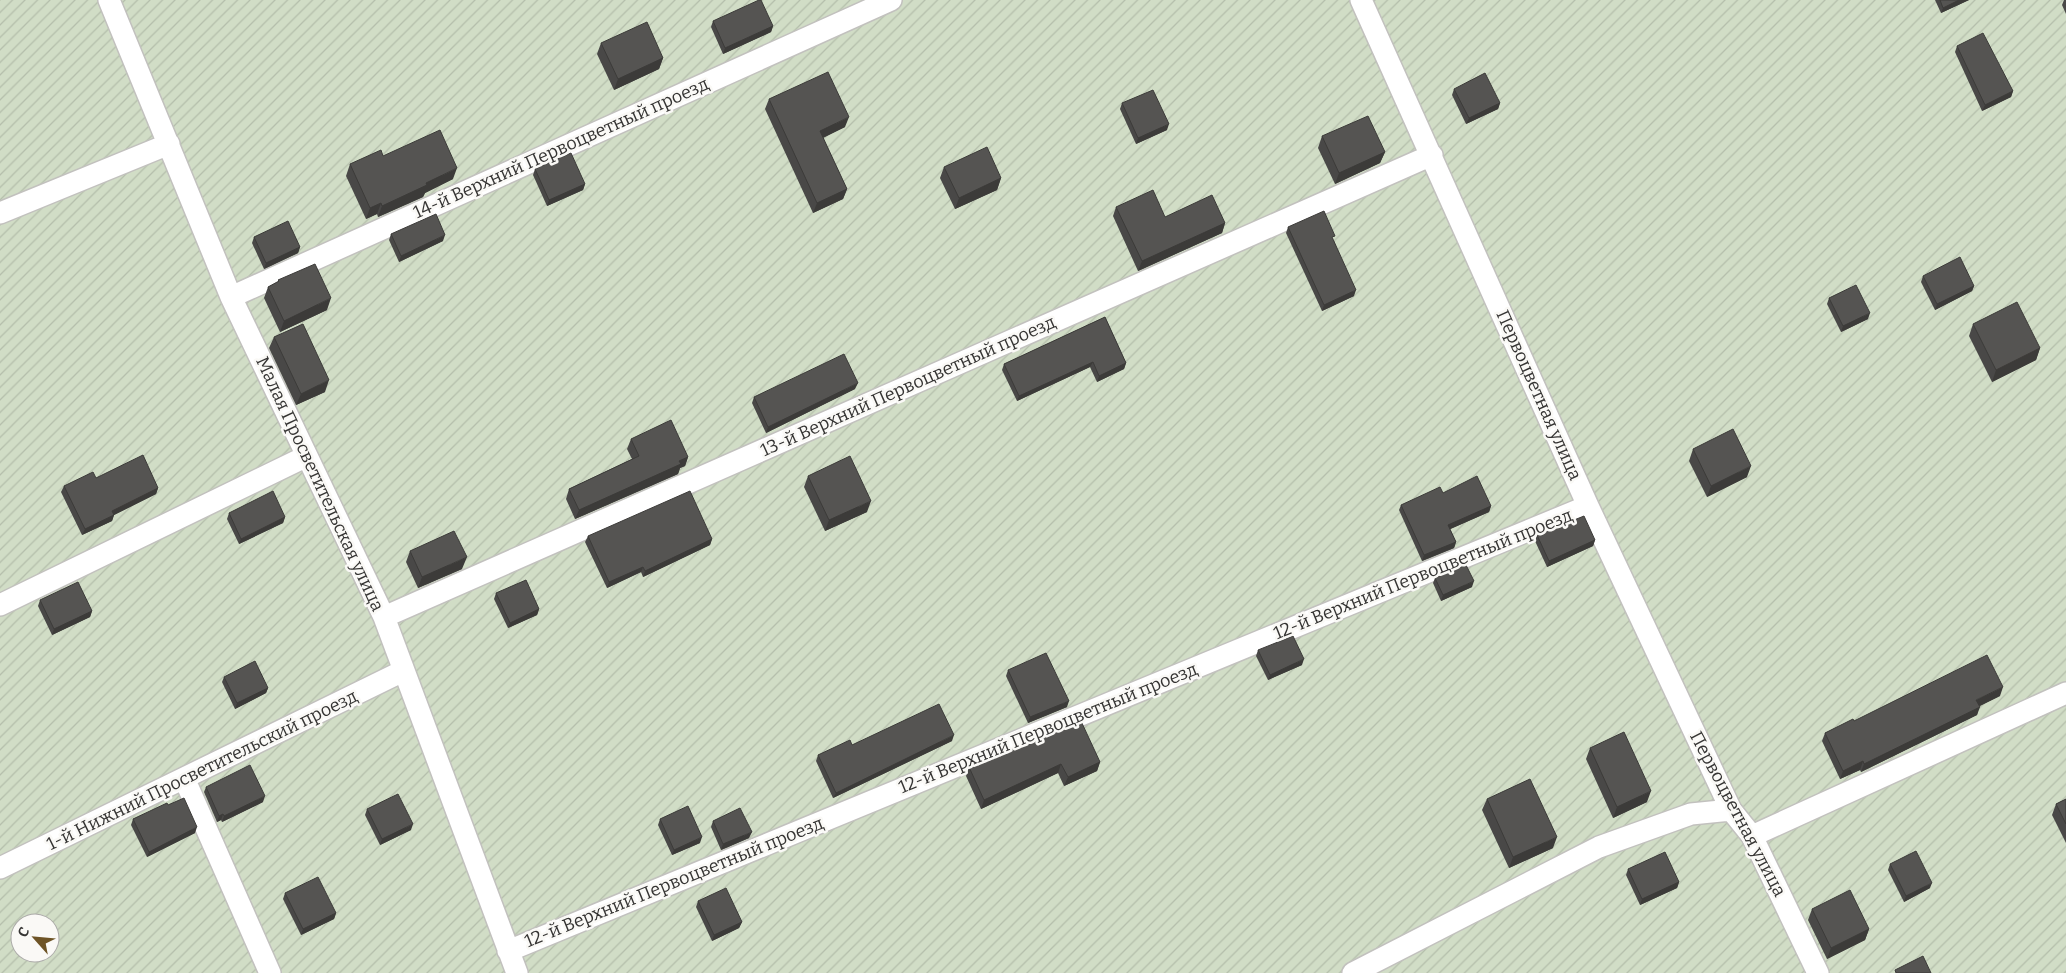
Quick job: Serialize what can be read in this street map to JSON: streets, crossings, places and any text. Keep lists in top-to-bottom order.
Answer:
{
  "streets": {
    "lane": [
      "14-й Верхний Первоцветный проезд",
      "13-й Верхний Первоцветный проезд",
      "Первоцветная улица",
      "Малая Просветительская улица",
      "12-й Верхний Первоцветный проезд",
      "1-й Нижний Просветительский проезд"
    ]
  },
  "crossings": [
    ["14-й Верхний Первоцветный проезд", "Малая Просветительская улица"],
    ["13-й Верхний Первоцветный проезд", "Первоцветная улица"],
    ["13-й Верхний Первоцветный проезд", "Малая Просветительская улица"],
    ["Первоцветная улица", "12-й Верхний Первоцветный проезд"],
    ["Малая Просветительская улица", "12-й Верхний Первоцветный проезд"],
    ["Малая Просветительская улица", "1-й Нижний Просветительский проезд"]
  ],
  "north": "top left"
}
